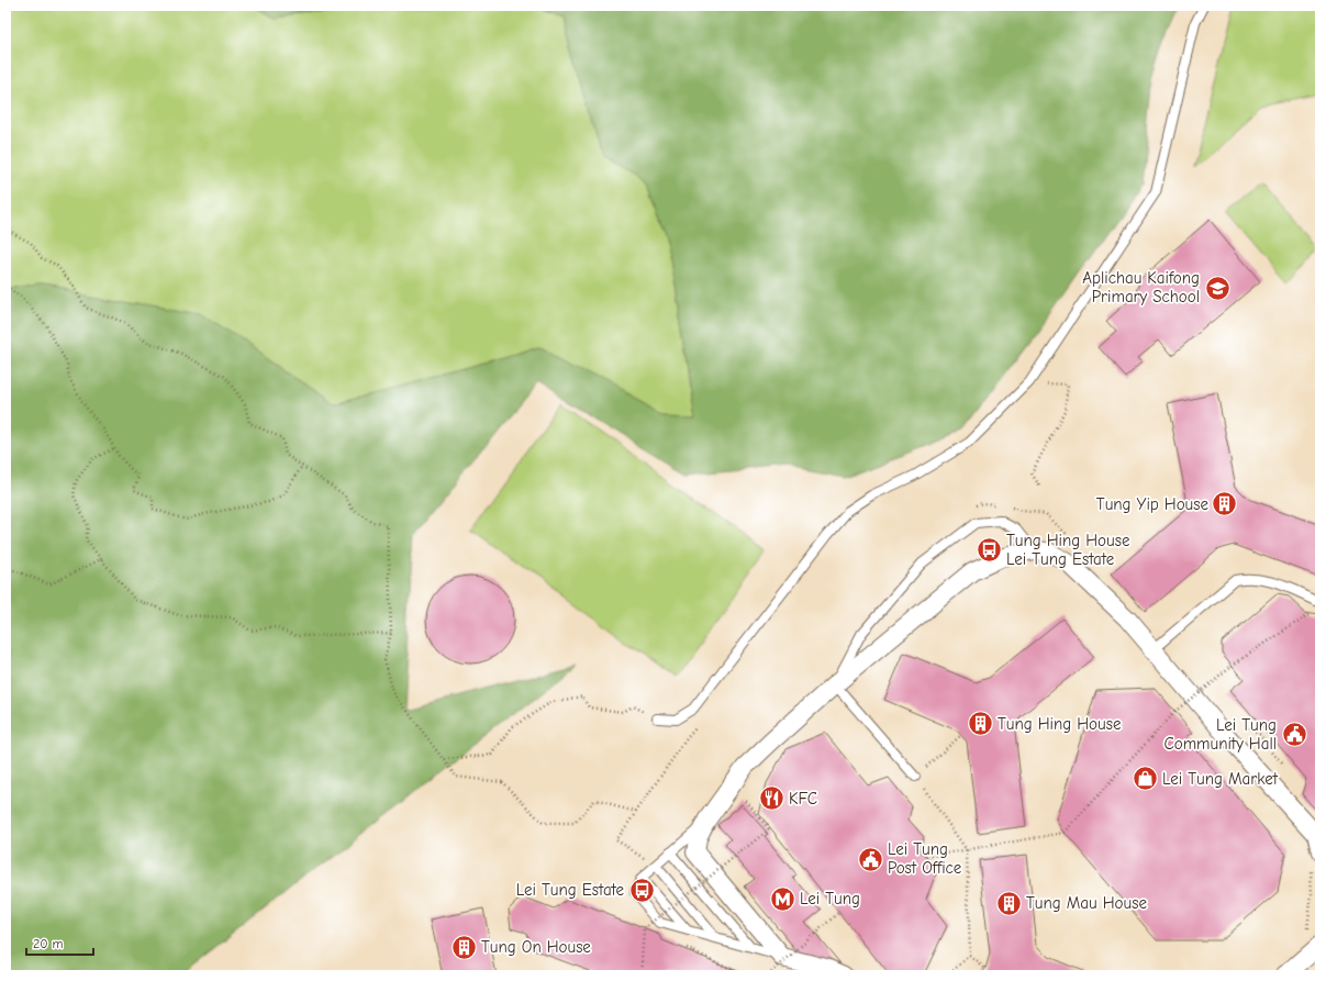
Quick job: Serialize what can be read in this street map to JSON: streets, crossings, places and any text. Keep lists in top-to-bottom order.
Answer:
{
  "places": {
    "school or university": ["Aplichau Kaifong Primary School"],
    "building": [
      "Tung Yip House",
      "Tung Hing House",
      "Tung Mau House",
      "Tung On House"
    ],
    "bus stop": ["Tung Hing House Lei Tung Estate", "Lei Tung Estate"],
    "public building": ["Lei Tung Community Hall", "Lei Tung Post Office"],
    "shop": ["Lei Tung Market"],
    "restaurant": ["KFC"],
    "metro station": ["Lei Tung"]
  },
  "scale_bar": "20 m"
}
